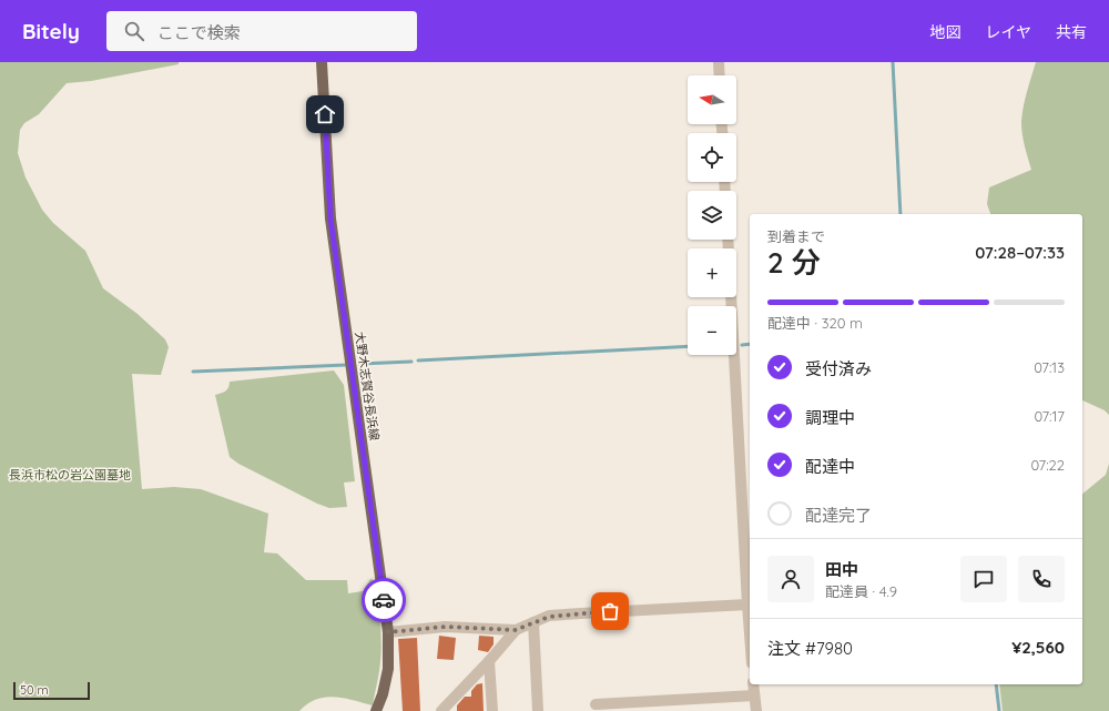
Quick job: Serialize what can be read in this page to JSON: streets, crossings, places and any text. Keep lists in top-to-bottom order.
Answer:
{
  "streets": {
    "main road": ["大野木志賀谷長浜線"]
  },
  "parks": ["長浜市松の岩公園墓地"],
  "scale_bar": "50 m",
  "north": "left",
  "page": {
    "header": "Bitely",
    "search": "ここで検索",
    "nav": ["地図", "レイヤ", "共有"],
    "map_buttons": ["+", "−"],
    "heading": ["2 分", "到着まで", "07:28–07:33"],
    "panel": [
      "田中",
      "配達員 · 4.9",
      "注文 #7980",
      "¥2,560"
    ],
    "bar": "配達中 · 320 m",
    "list": [
      ["受付済み", "07:13"],
      ["調理中", "07:17"],
      ["配達中", "07:22"],
      "配達完了"
    ],
    "scale": "50 m"
  }
}
